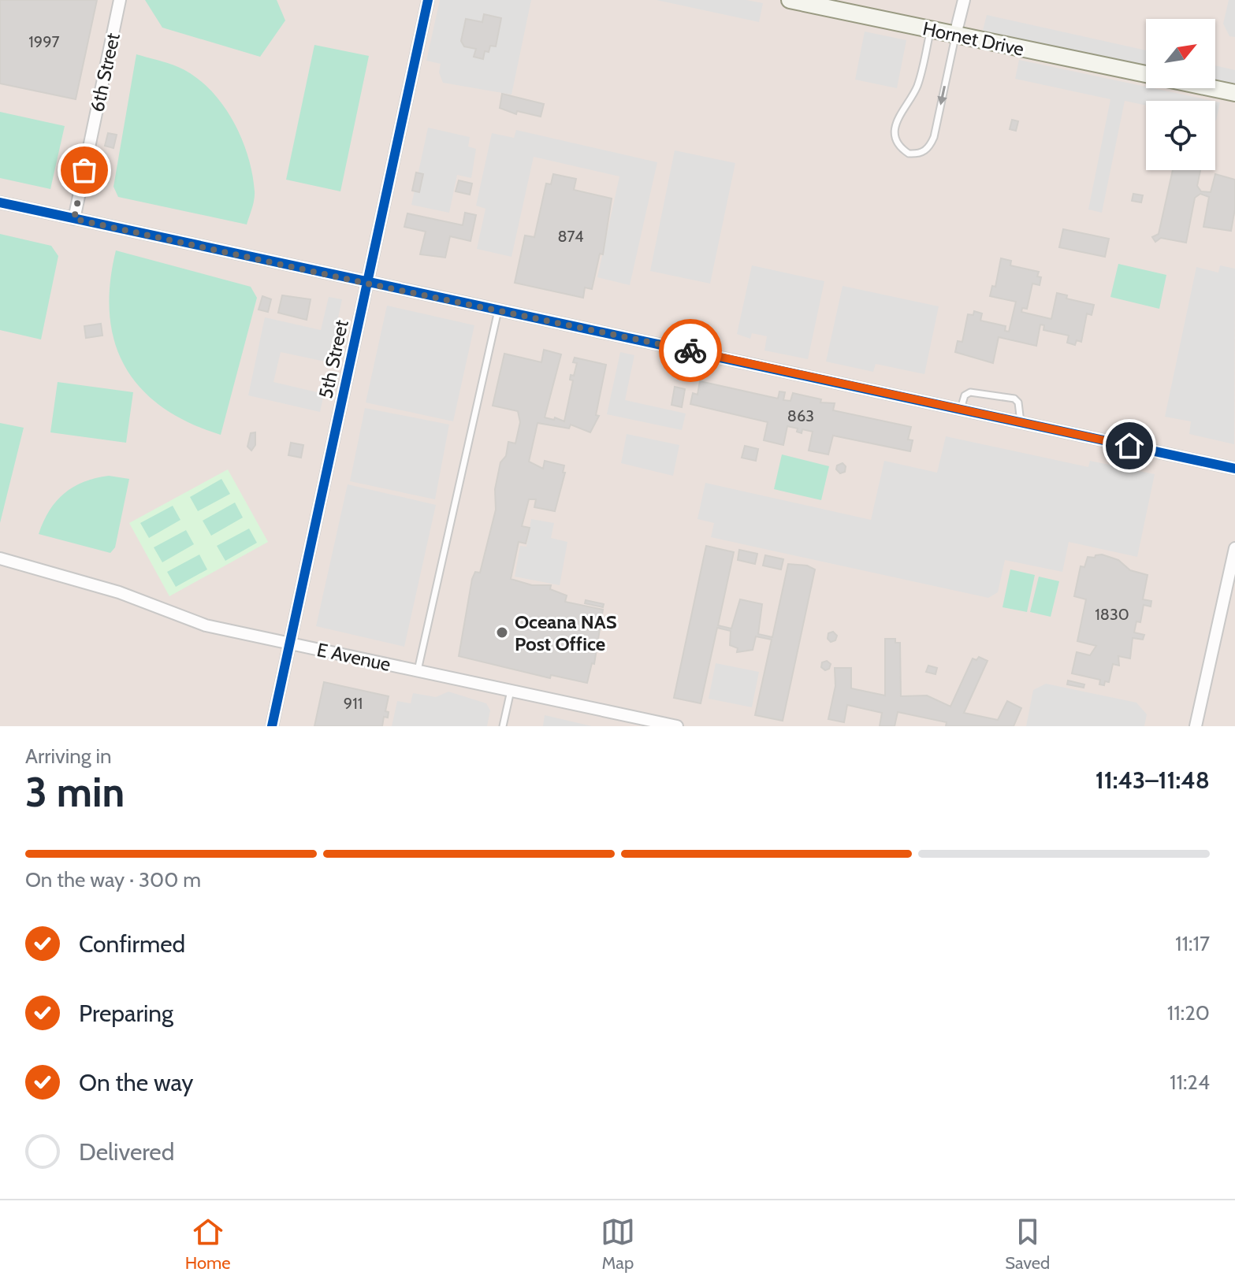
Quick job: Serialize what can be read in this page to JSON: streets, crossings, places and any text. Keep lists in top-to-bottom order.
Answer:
{
  "streets": {
    "main road": ["Hornet Drive"],
    "street": ["6th Street", "5th Street", "E Avenue"]
  },
  "crossings": [
    ["5th Street", "E Avenue"]
  ],
  "places": ["Oceana NAS Post Office"],
  "house_numbers": [
    "1997",
    "874",
    "863",
    "1830",
    "911"
  ],
  "north": "top right",
  "page": {
    "heading": ["3 min", "Arriving in", "11:43–11:48"],
    "bar": "On the way · 300 m",
    "list": [
      ["Confirmed", "11:17"],
      ["Preparing", "11:20"],
      ["On the way", "11:24"],
      "Delivered"
    ],
    "tabs": ["Home", "Map", "Saved"]
  }
}
